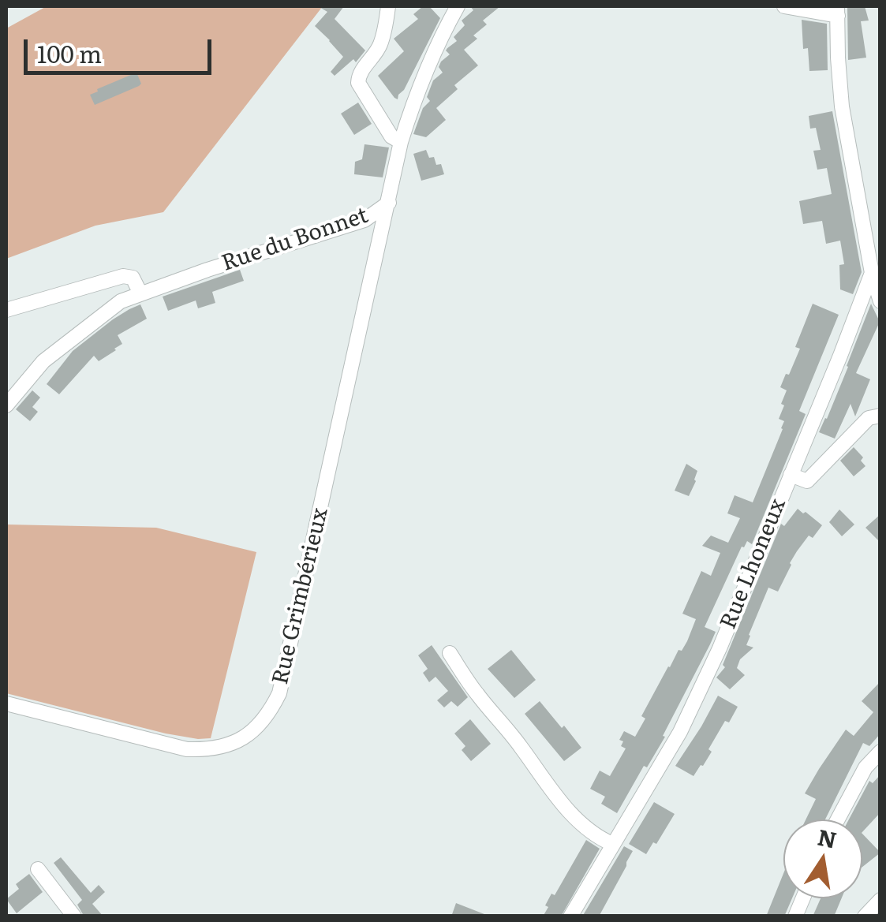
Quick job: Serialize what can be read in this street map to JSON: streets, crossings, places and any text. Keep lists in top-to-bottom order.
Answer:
{
  "streets": {
    "street": ["Rue du Bonnet", "Rue Lhoneux", "Rue Grimbérieux"]
  },
  "crossings": [
    ["Rue du Bonnet", "Rue Grimbérieux"]
  ],
  "scale_bar": "100 m",
  "north": "top"
}
